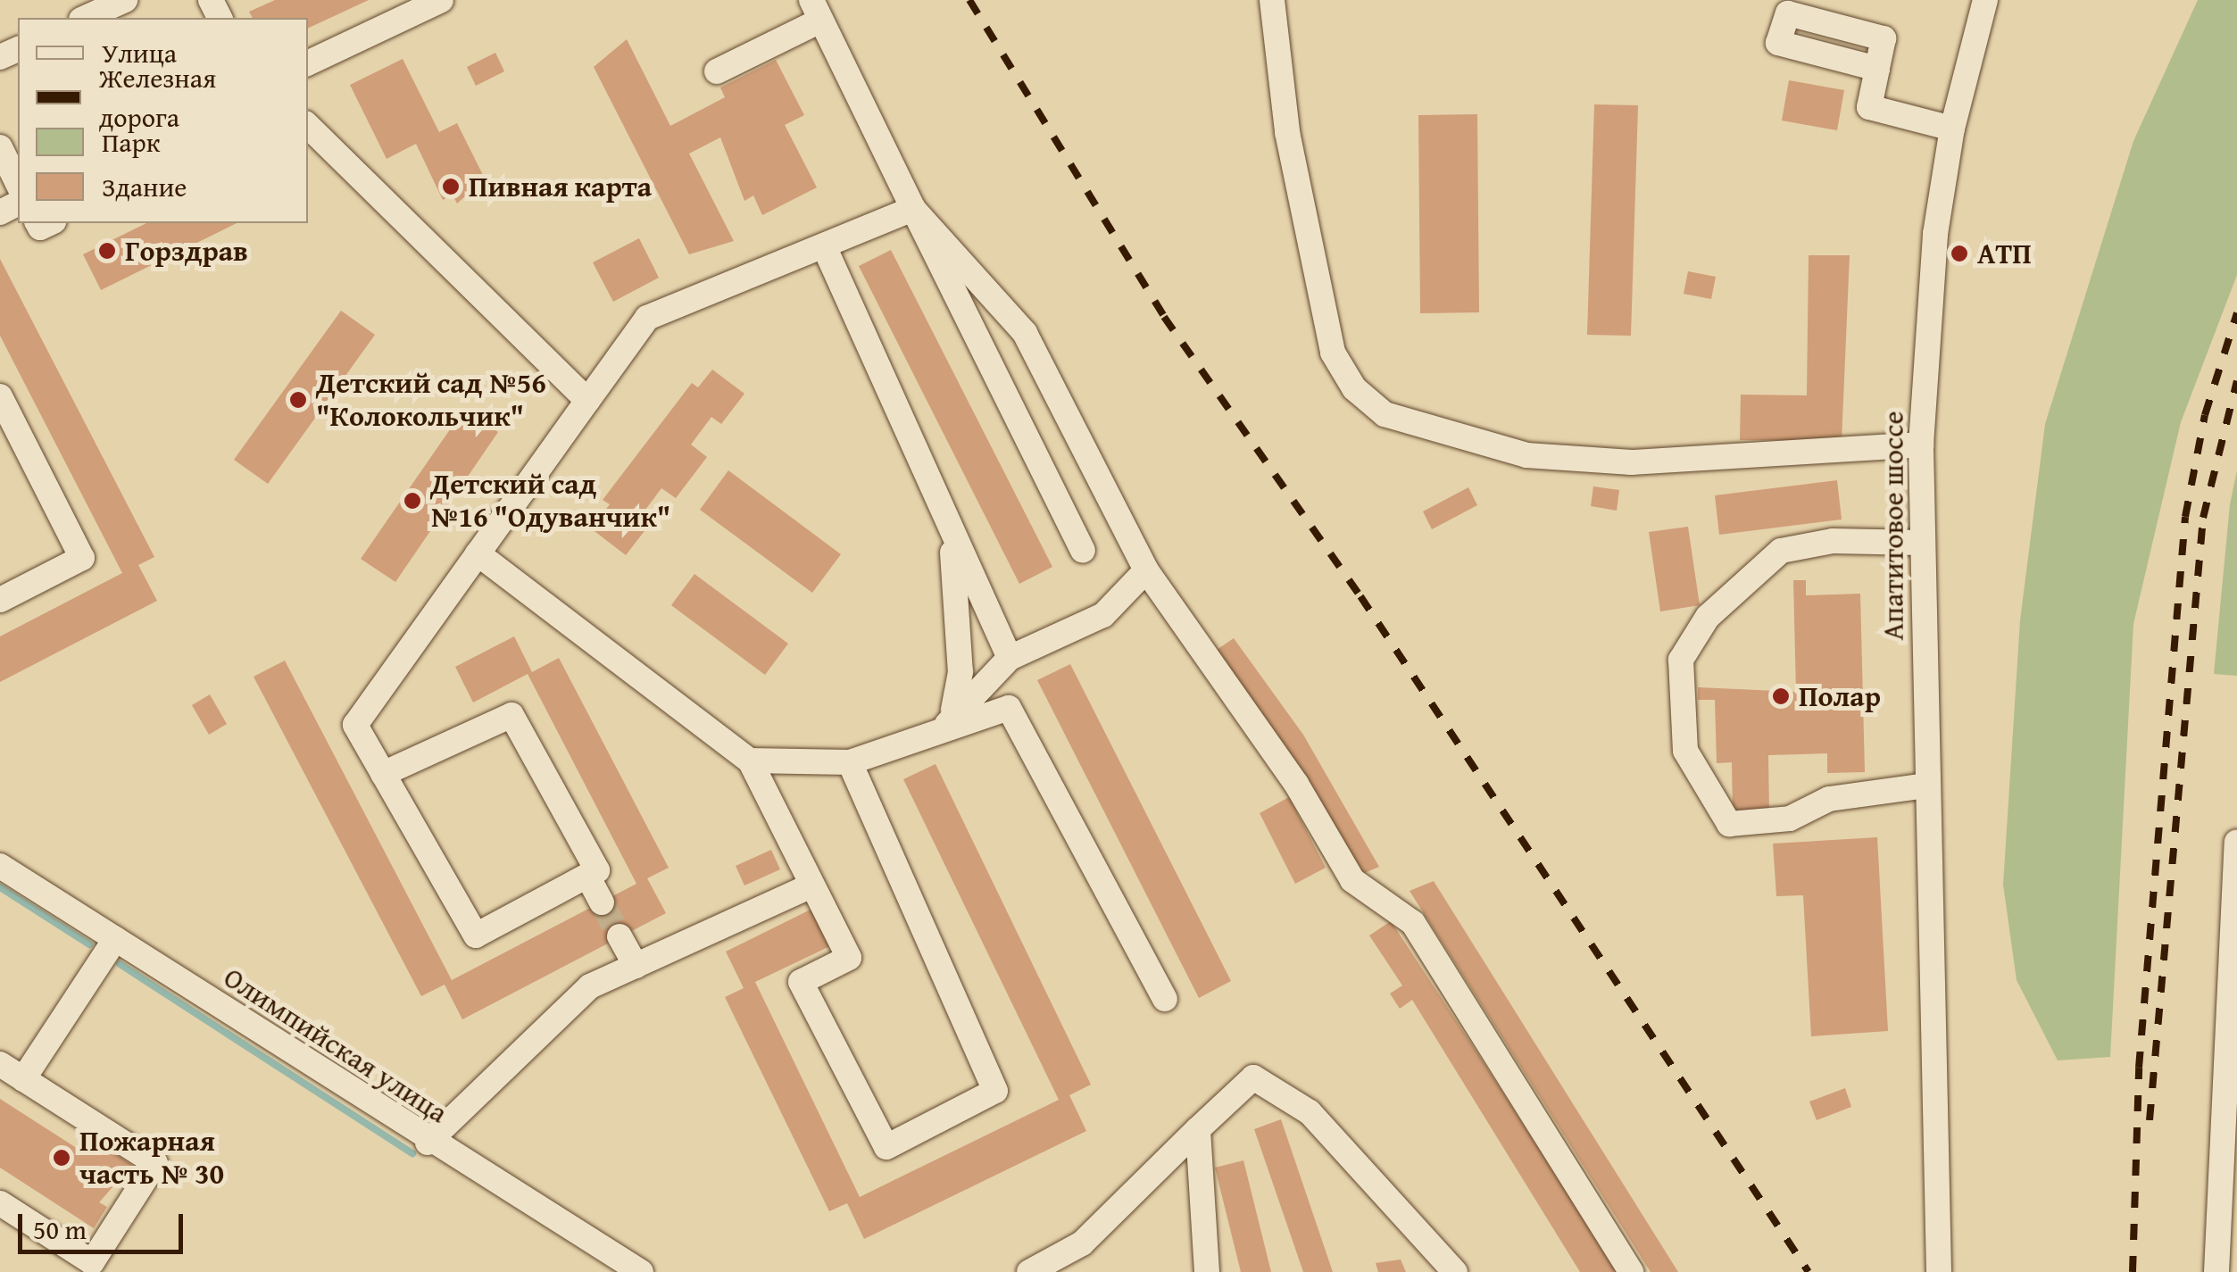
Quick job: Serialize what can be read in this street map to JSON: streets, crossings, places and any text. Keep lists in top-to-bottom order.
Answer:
{
  "streets": {
    "street": ["Апатитовое шоссе", "Олимпийская улица"]
  },
  "places": [
    "Пивная карта",
    "Горздрав",
    "АТП",
    "Детский сад №56 \"Колокольчик\"",
    "Детский сад №16 \"Одуванчик\"",
    "Полар",
    "Пожарная часть № 30"
  ],
  "legend": [
    "Улица",
    "Железная дорога",
    "Парк",
    "Здание"
  ],
  "scale_bar": "50 m"
}
